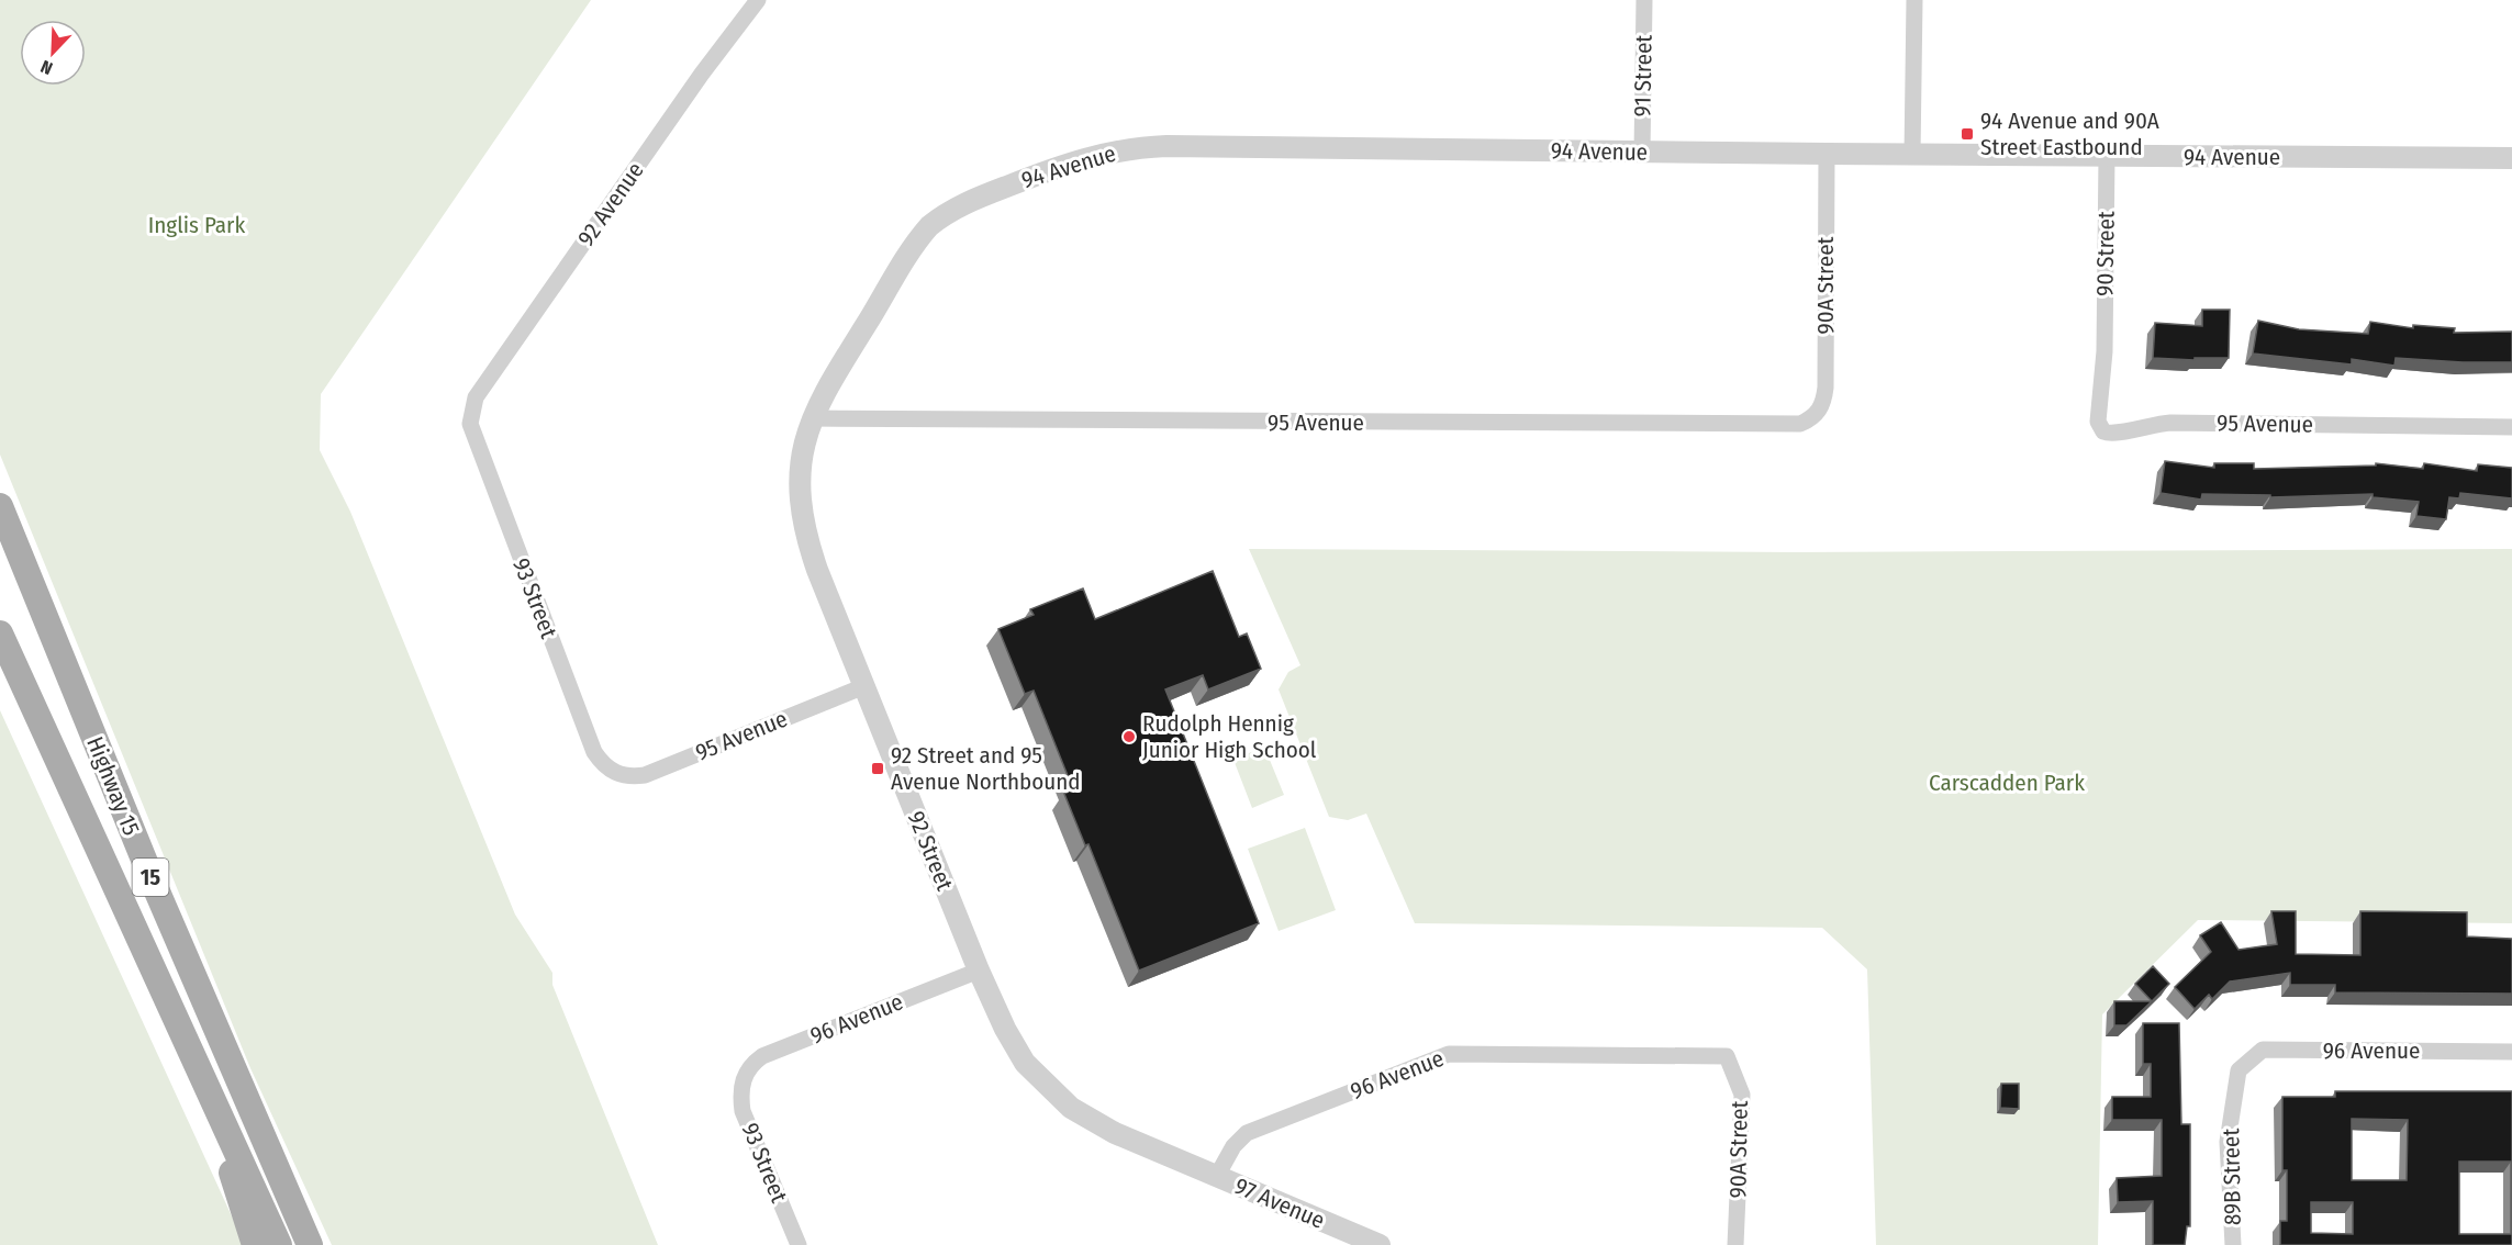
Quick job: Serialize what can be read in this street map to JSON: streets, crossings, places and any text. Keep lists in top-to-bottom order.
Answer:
{
  "streets": {
    "main road": ["Highway 15", "15"],
    "street": [
      "91 Street",
      "94 Avenue",
      "92 Avenue",
      "90 Street",
      "90A Street",
      "95 Avenue",
      "93 Street",
      "92 Street",
      "96 Avenue",
      "89B Street",
      "97 Avenue"
    ]
  },
  "crossings": [
    ["91 Street", "94 Avenue"],
    ["94 Avenue", "90 Street"],
    ["94 Avenue", "90A Street"],
    ["94 Avenue", "95 Avenue"],
    ["94 Avenue", "92 Street"],
    ["92 Avenue", "93 Street"],
    ["90 Street", "95 Avenue"],
    ["90A Street", "95 Avenue"],
    ["90A Street", "96 Avenue"],
    ["95 Avenue", "93 Street"],
    ["95 Avenue", "92 Street"],
    ["93 Street", "96 Avenue"],
    ["92 Street", "96 Avenue"],
    ["92 Street", "97 Avenue"],
    ["96 Avenue", "89B Street"],
    ["96 Avenue", "97 Avenue"]
  ],
  "parks": ["Inglis Park", "Carscadden Park"],
  "places": {
    "transit": ["94 Avenue and 90A Street Eastbound", "92 Street and 95 Avenue Northbound"],
    "other": ["Rudolph Hennig Junior High School"]
  },
  "north": "bottom left"
}
